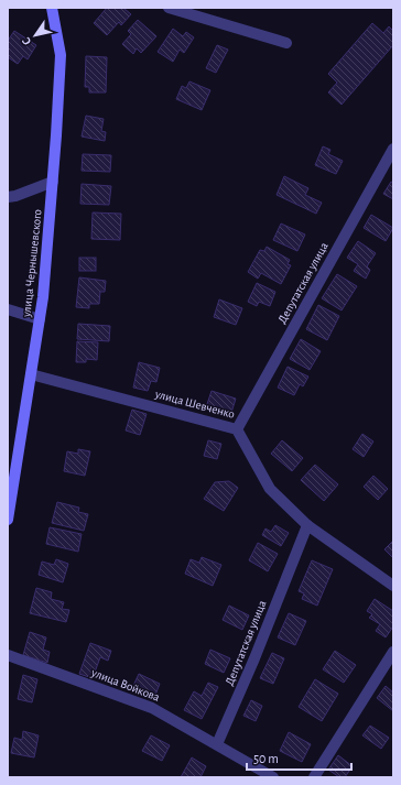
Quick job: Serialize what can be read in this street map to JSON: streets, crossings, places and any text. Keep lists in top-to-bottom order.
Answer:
{
  "streets": {
    "street": [
      "улица Чернышевского",
      "Депутатская улица",
      "улица Шевченко",
      "улица Войкова"
    ]
  },
  "crossings": [
    ["улица Чернышевского", "улица Шевченко"],
    ["Депутатская улица", "улица Шевченко"],
    ["Депутатская улица", "улица Войкова"]
  ],
  "scale_bar": "50 m",
  "north": "bottom left"
}
